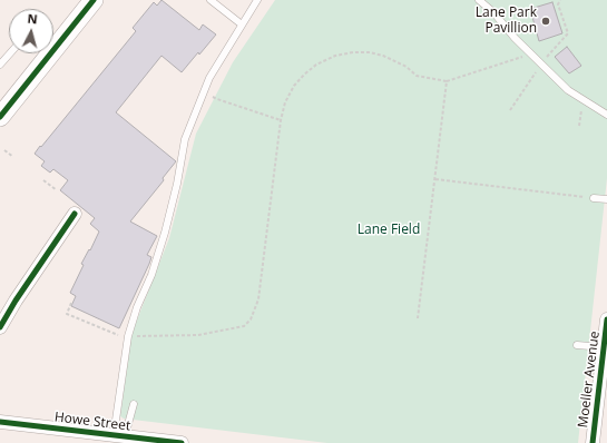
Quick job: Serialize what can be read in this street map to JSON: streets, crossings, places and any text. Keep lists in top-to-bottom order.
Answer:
{
  "streets": {
    "street": ["Moeller Avenue", "Howe Street"]
  },
  "parks": ["Lane Field"],
  "places": ["Lane Park Pavillion"],
  "north": "top"
}
